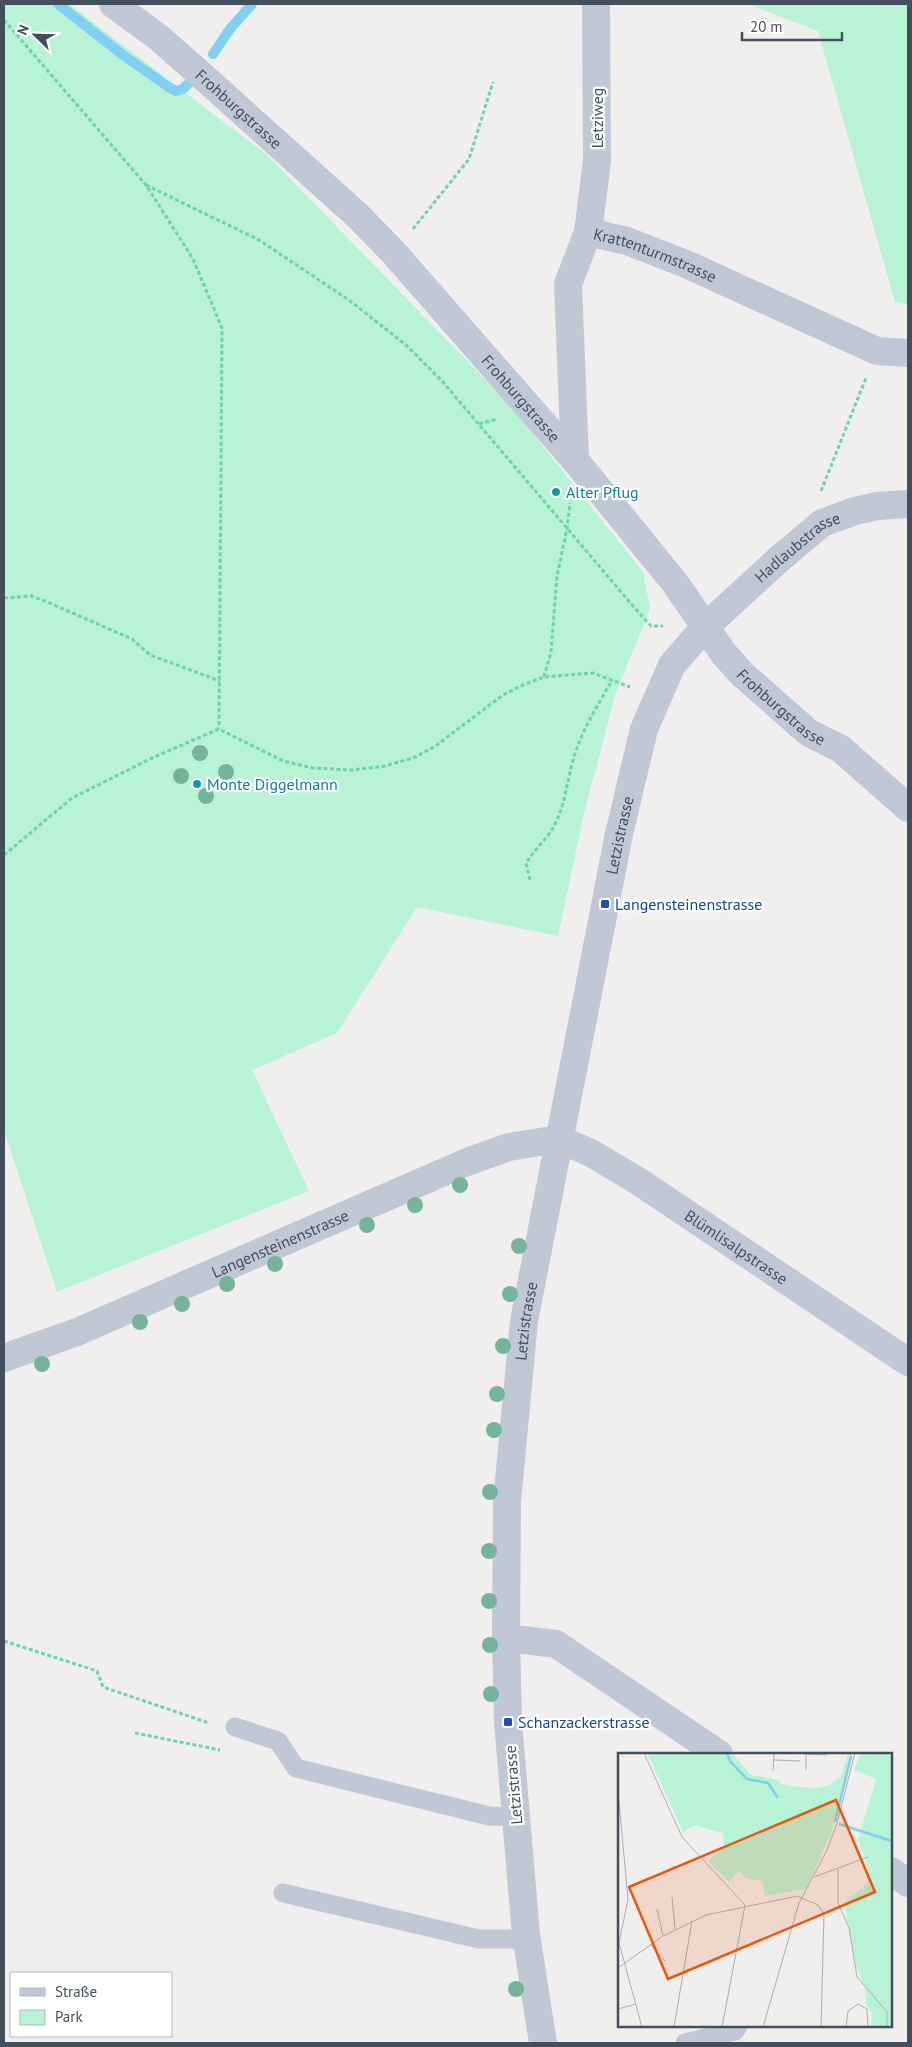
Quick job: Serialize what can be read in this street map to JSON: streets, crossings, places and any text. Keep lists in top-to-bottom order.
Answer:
{
  "streets": {
    "street": [
      "Frohburgstrasse",
      "Letziweg",
      "Krattenturmstrasse",
      "Hadlaubstrasse",
      "Letzistrasse",
      "Langensteinenstrasse",
      "Blümlisalpstrasse"
    ]
  },
  "crossings": [
    ["Frohburgstrasse", "Krattenturmstrasse"],
    ["Frohburgstrasse", "Hadlaubstrasse"],
    ["Frohburgstrasse", "Letzistrasse"],
    ["Letziweg", "Krattenturmstrasse"],
    ["Hadlaubstrasse", "Letzistrasse"],
    ["Letzistrasse", "Langensteinenstrasse"],
    ["Letzistrasse", "Blümlisalpstrasse"],
    ["Langensteinenstrasse", "Blümlisalpstrasse"]
  ],
  "places": {
    "other": ["Alter Pflug", "Monte Diggelmann"],
    "transit": ["Langensteinenstrasse", "Schanzackerstrasse"]
  },
  "legend": ["Straße", "Park"],
  "scale_bar": "20 m",
  "north": "top left"
}
